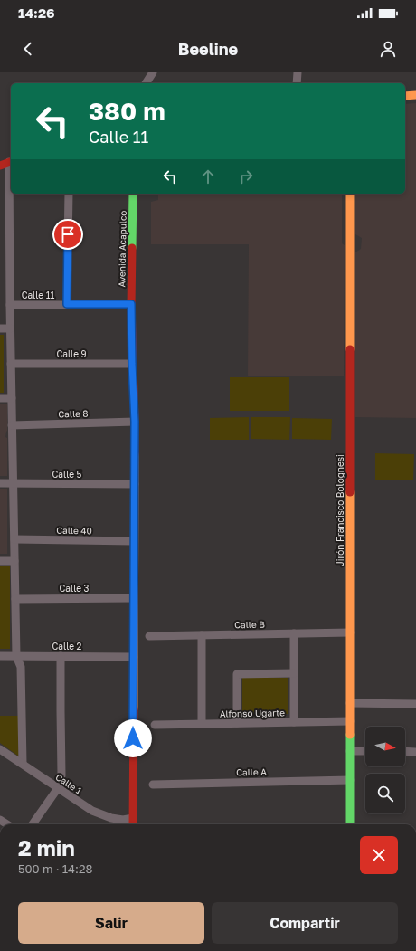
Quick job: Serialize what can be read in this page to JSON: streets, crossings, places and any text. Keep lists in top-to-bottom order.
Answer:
{
  "streets": {
    "street": [
      "Avenida Acapulco",
      "Calle 11",
      "Calle 9",
      "Calle 8",
      "Calle 5",
      "Jirón Francisco Bolognesi",
      "Calle 40",
      "Calle 3",
      "Calle B",
      "Calle 2",
      "Alfonso Ugarte",
      "Calle A",
      "Calle 1"
    ]
  },
  "crossings": [
    ["Avenida Acapulco", "Calle 11"],
    ["Avenida Acapulco", "Calle 9"],
    ["Avenida Acapulco", "Calle 8"],
    ["Avenida Acapulco", "Calle 5"],
    ["Avenida Acapulco", "Calle 40"],
    ["Avenida Acapulco", "Calle 3"],
    ["Avenida Acapulco", "Calle 2"],
    ["Avenida Acapulco", "Calle 1"],
    ["Jirón Francisco Bolognesi", "Calle B"],
    ["Jirón Francisco Bolognesi", "Alfonso Ugarte"],
    ["Jirón Francisco Bolognesi", "Calle A"]
  ],
  "north": "right",
  "page": {
    "status": "14:26",
    "header": "Beeline",
    "turn": ["380 m", "Calle 11"],
    "heading": ["2 min", "500 m · 14:28"],
    "buttons": ["Salir", "Compartir"]
  }
}
